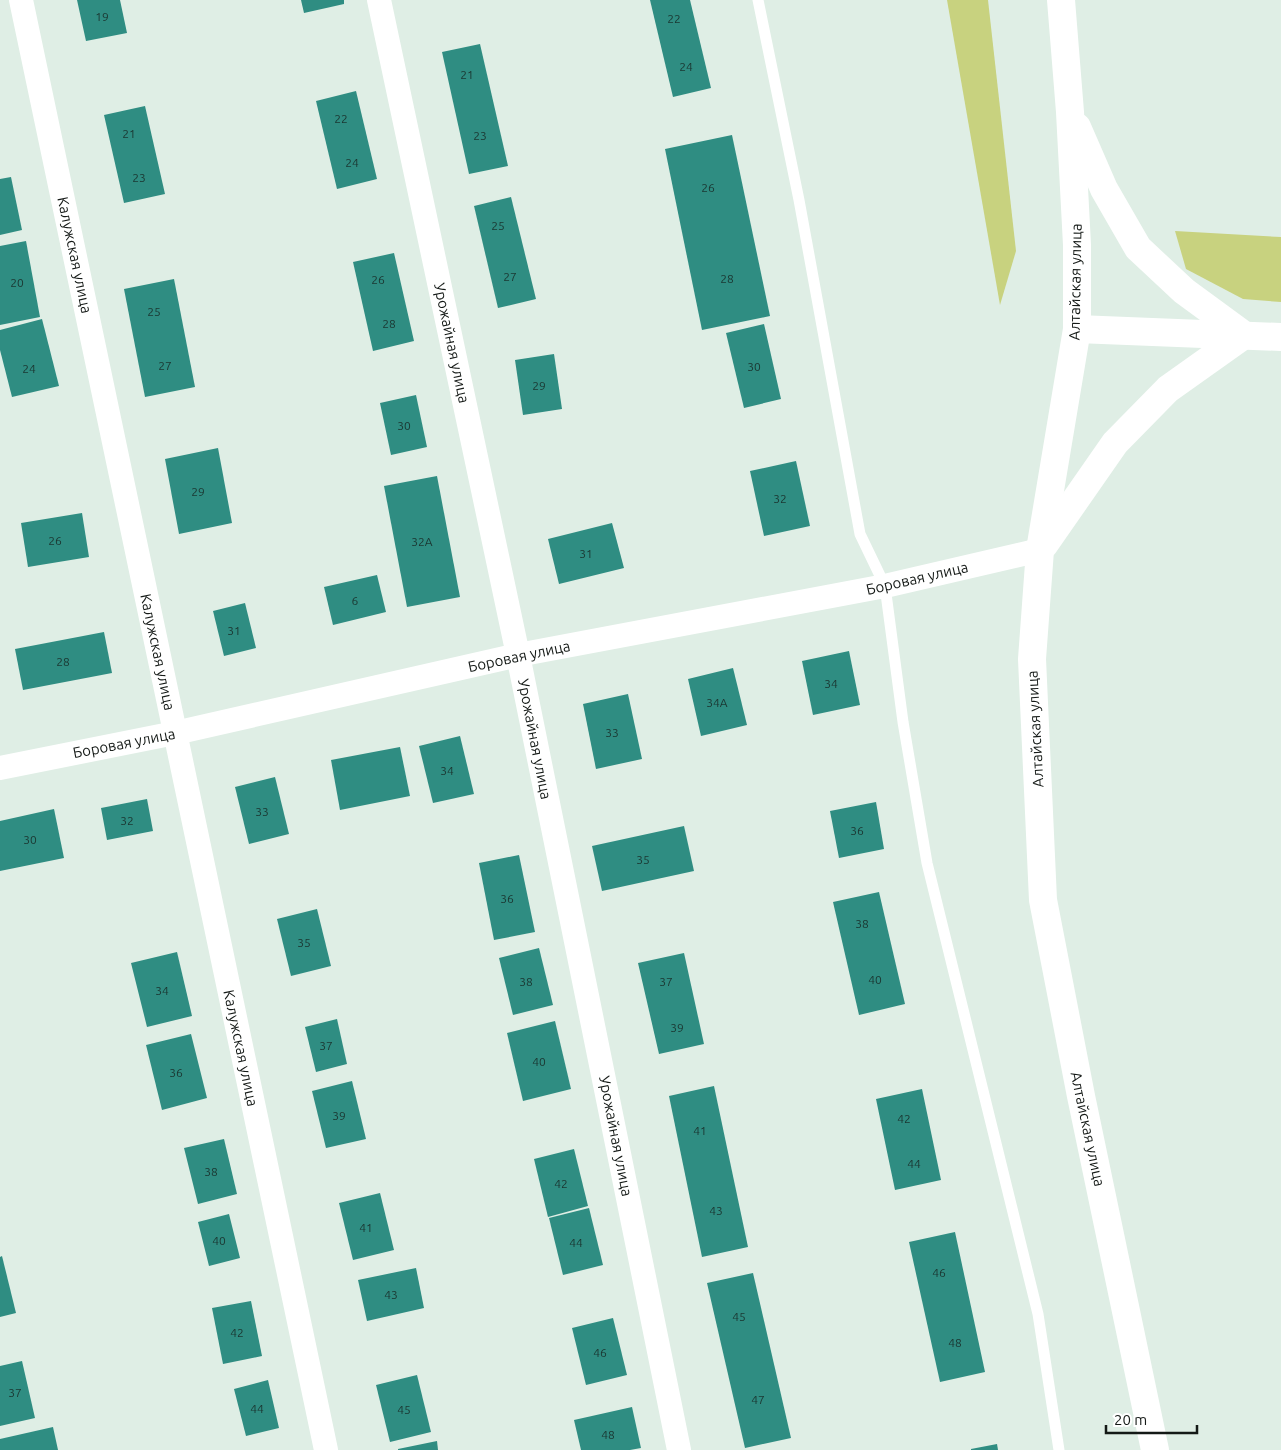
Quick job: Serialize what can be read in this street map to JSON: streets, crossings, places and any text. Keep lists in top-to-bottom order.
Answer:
{
  "streets": {
    "main road": ["Алтайская улица"],
    "street": ["Калужская улица", "Урожайная улица", "Боровая улица"]
  },
  "crossings": [
    ["Калужская улица", "Боровая улица"],
    ["Алтайская улица", "Боровая улица"],
    ["Урожайная улица", "Боровая улица"]
  ],
  "house_numbers": [
    "19",
    "22",
    "24",
    "21",
    "22",
    "21",
    "23",
    "24",
    "23",
    "26",
    "25",
    "27",
    "28",
    "26",
    "20",
    "25",
    "28",
    "27",
    "30",
    "24",
    "29",
    "30",
    "29",
    "32",
    "26",
    "32А",
    "31",
    "6",
    "31",
    "28",
    "34",
    "34А",
    "33",
    "34",
    "33",
    "32",
    "36",
    "30",
    "35",
    "36",
    "38",
    "35",
    "40",
    "38",
    "37",
    "34",
    "39",
    "37",
    "40",
    "36",
    "39",
    "42",
    "41",
    "44",
    "38",
    "42",
    "43",
    "41",
    "40",
    "44",
    "46",
    "43",
    "45",
    "42",
    "48",
    "46",
    "37",
    "47",
    "44",
    "45",
    "48"
  ],
  "scale_bar": "20 m"
}
